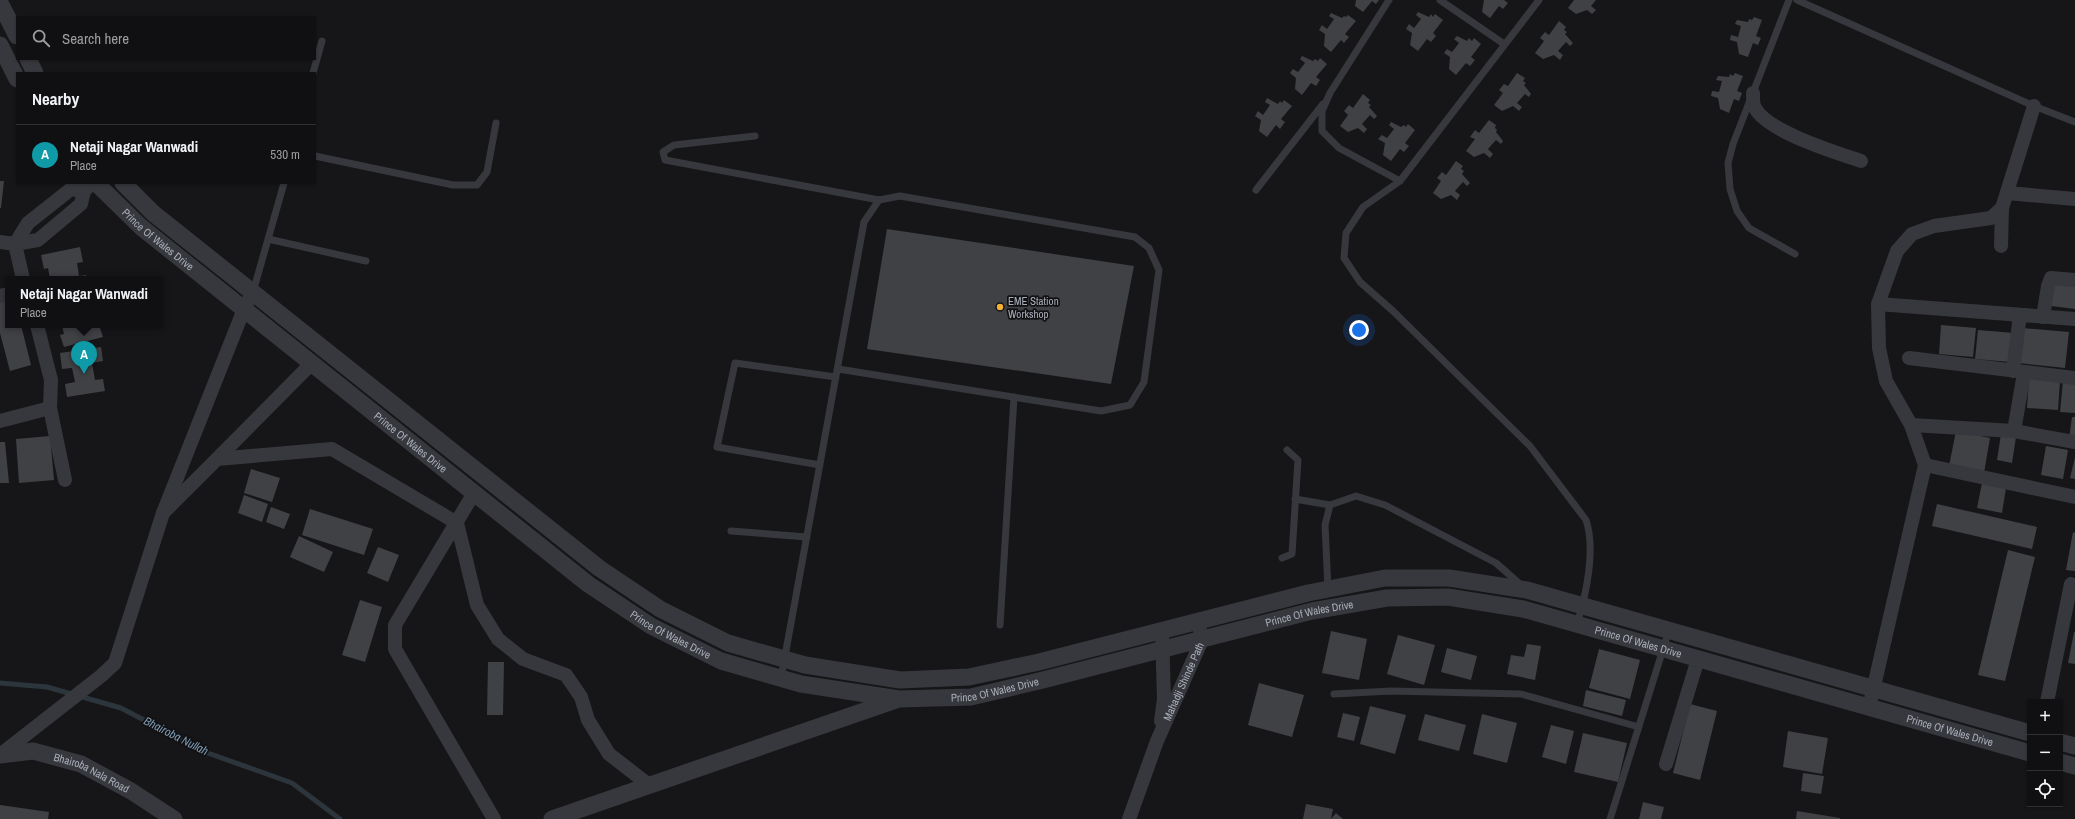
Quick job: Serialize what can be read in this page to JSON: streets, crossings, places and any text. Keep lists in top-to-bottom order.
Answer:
{
  "streets": {
    "street": ["Prince Of Wales Drive", "Mahadji Shinde Path", "Bhairoba Nala Road"]
  },
  "crossings": [
    ["Prince Of Wales Drive", "Mahadji Shinde Path"]
  ],
  "water": ["Bhairoba Nullah"],
  "places": ["EME Station Workshop"],
  "page": {
    "search": "Search here",
    "heading": "Nearby",
    "list": [
      {
        "mark": "A",
        "name": "Netaji Nagar Wanwadi",
        "note": "Place",
        "value": "530 m"
      }
    ],
    "popup": ["Netaji Nagar Wanwadi", "Place"],
    "pins": "A",
    "map_buttons": ["+", "−"]
  }
}
